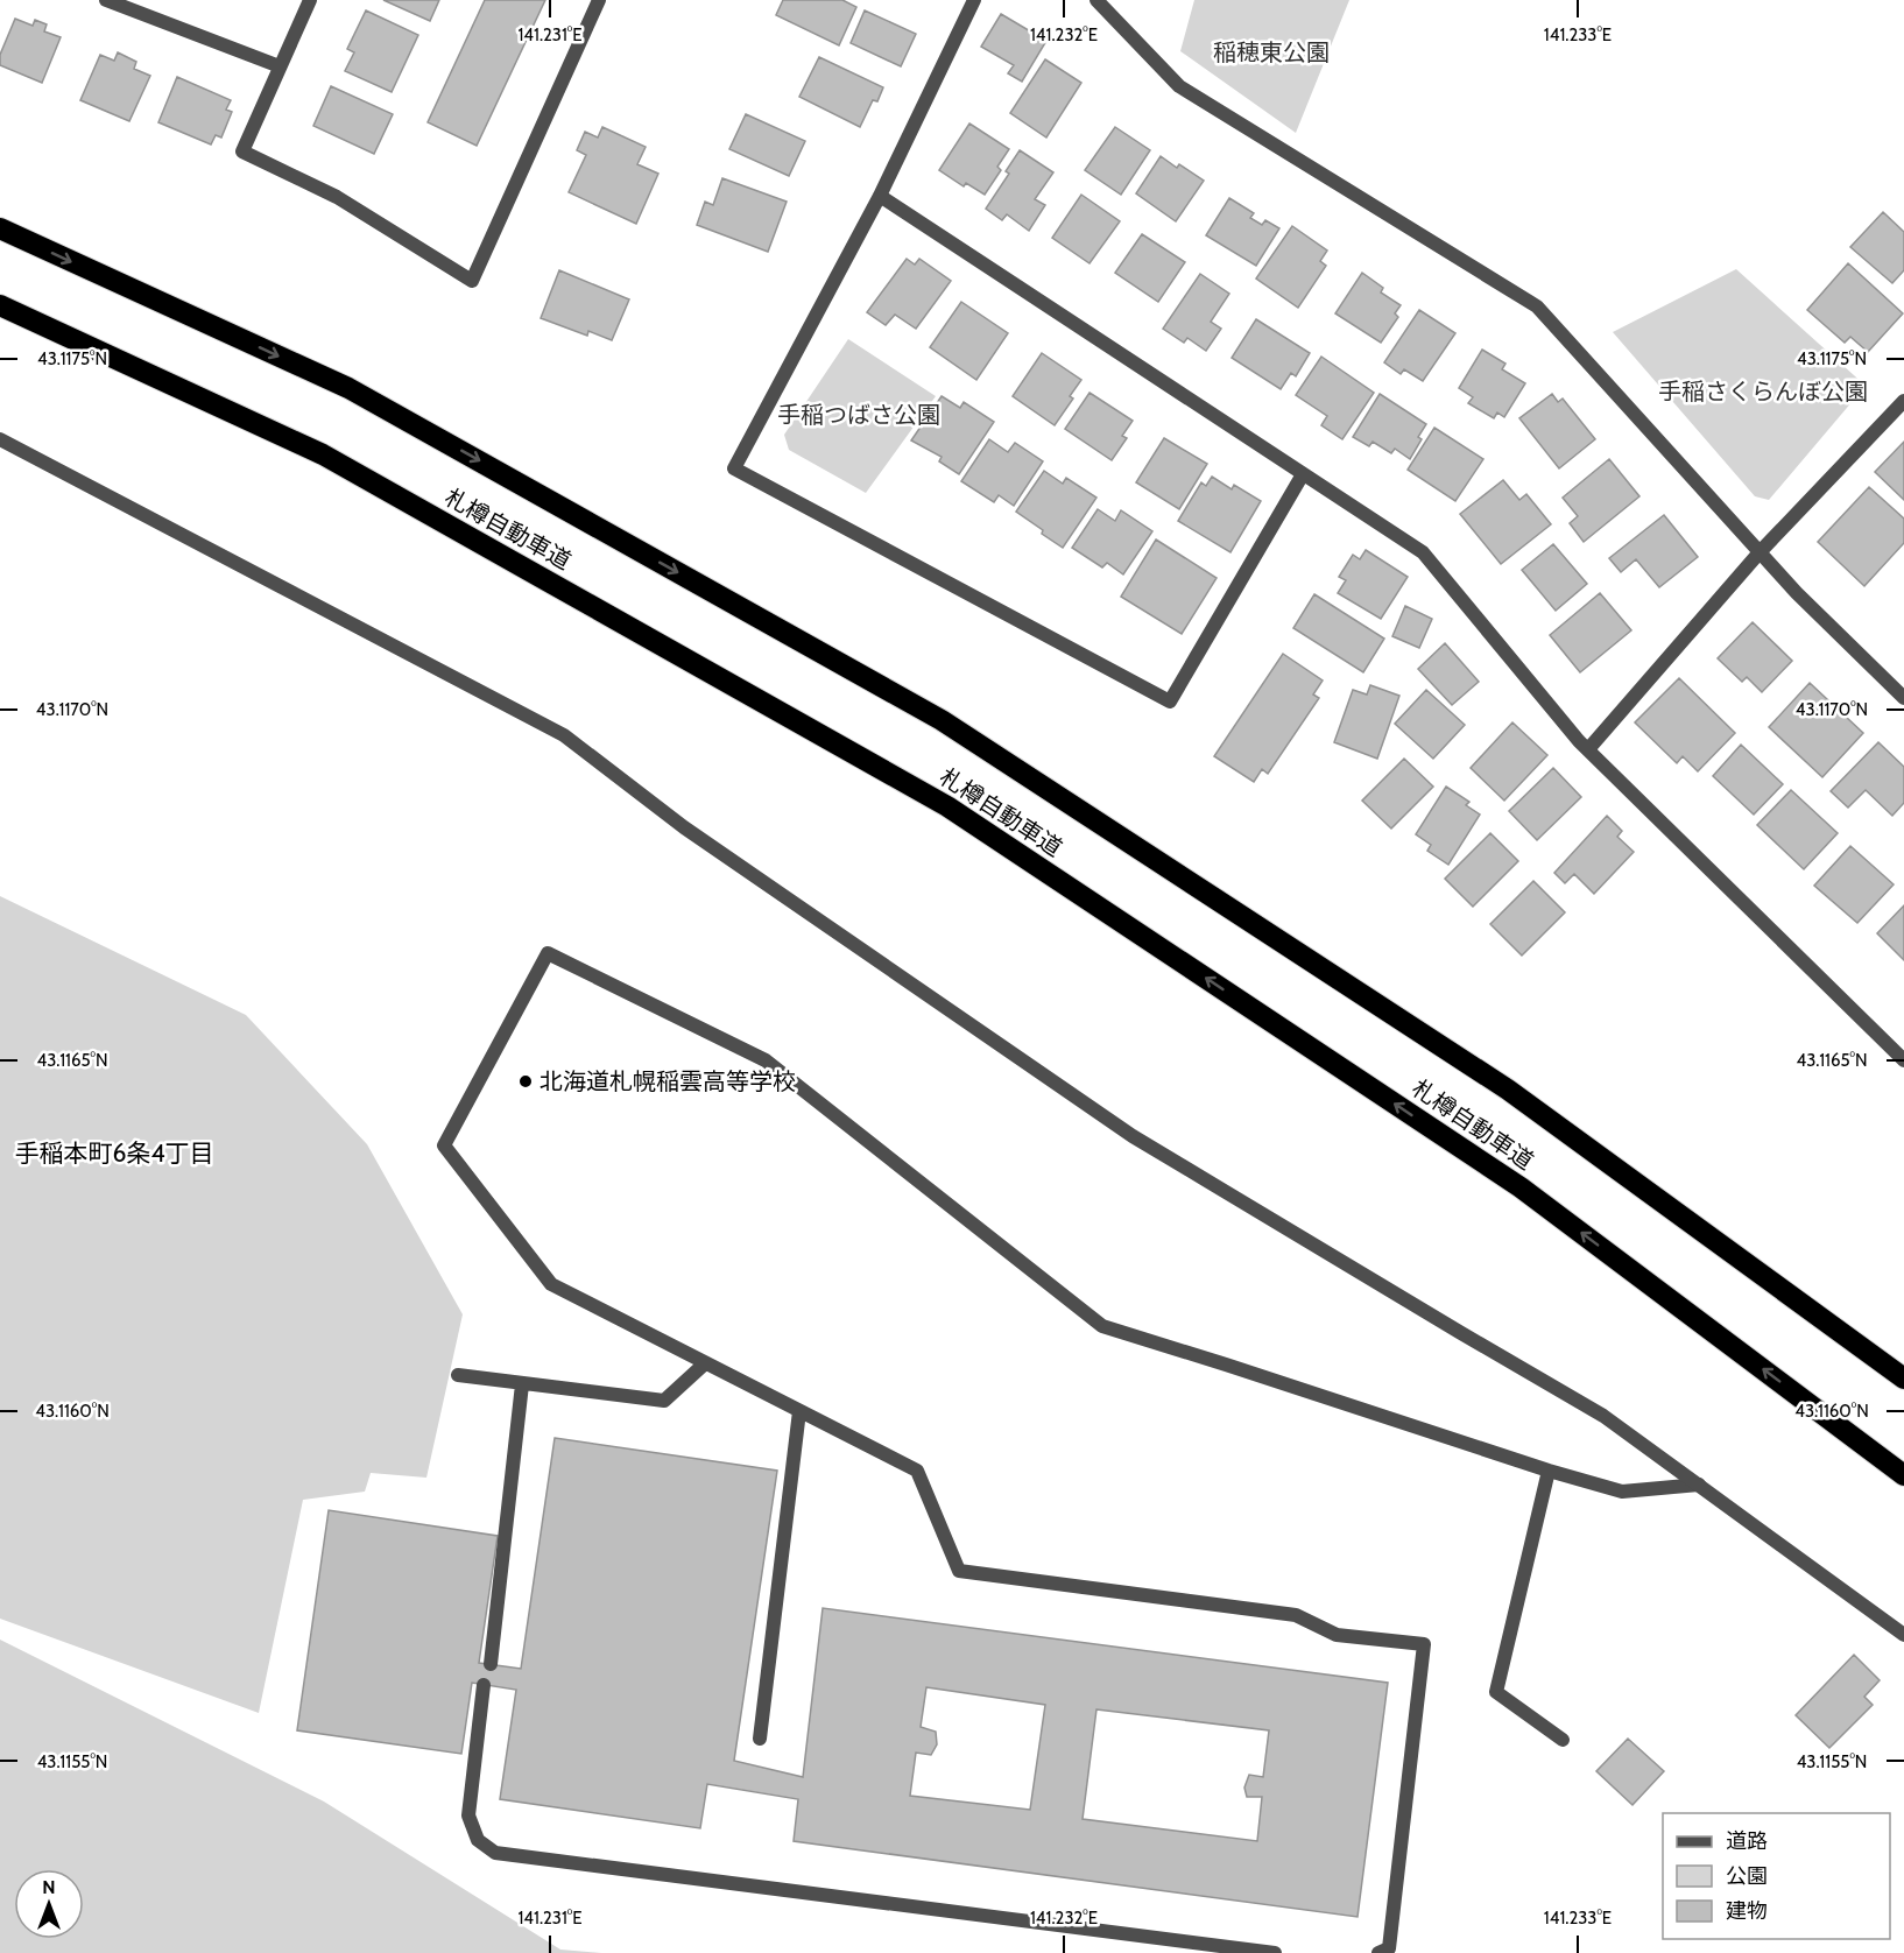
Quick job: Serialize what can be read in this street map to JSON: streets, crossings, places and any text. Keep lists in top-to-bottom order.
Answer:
{
  "streets": {
    "highway": ["札樽自動車道"]
  },
  "districts": ["手稲本町6条4丁目"],
  "parks": ["稲穂東公園", "手稲さくらんぼ公園", "手稲つばさ公園"],
  "places": ["北海道札幌稲雲高等学校"],
  "legend": ["道路", "公園", "建物"],
  "north": "top",
  "coordinates": [
    "141.231°E",
    "141.232°E",
    "141.233°E",
    "43.1175°N",
    "43.1170°N",
    "43.1165°N",
    "43.1160°N",
    "43.1155°N"
  ]
}
